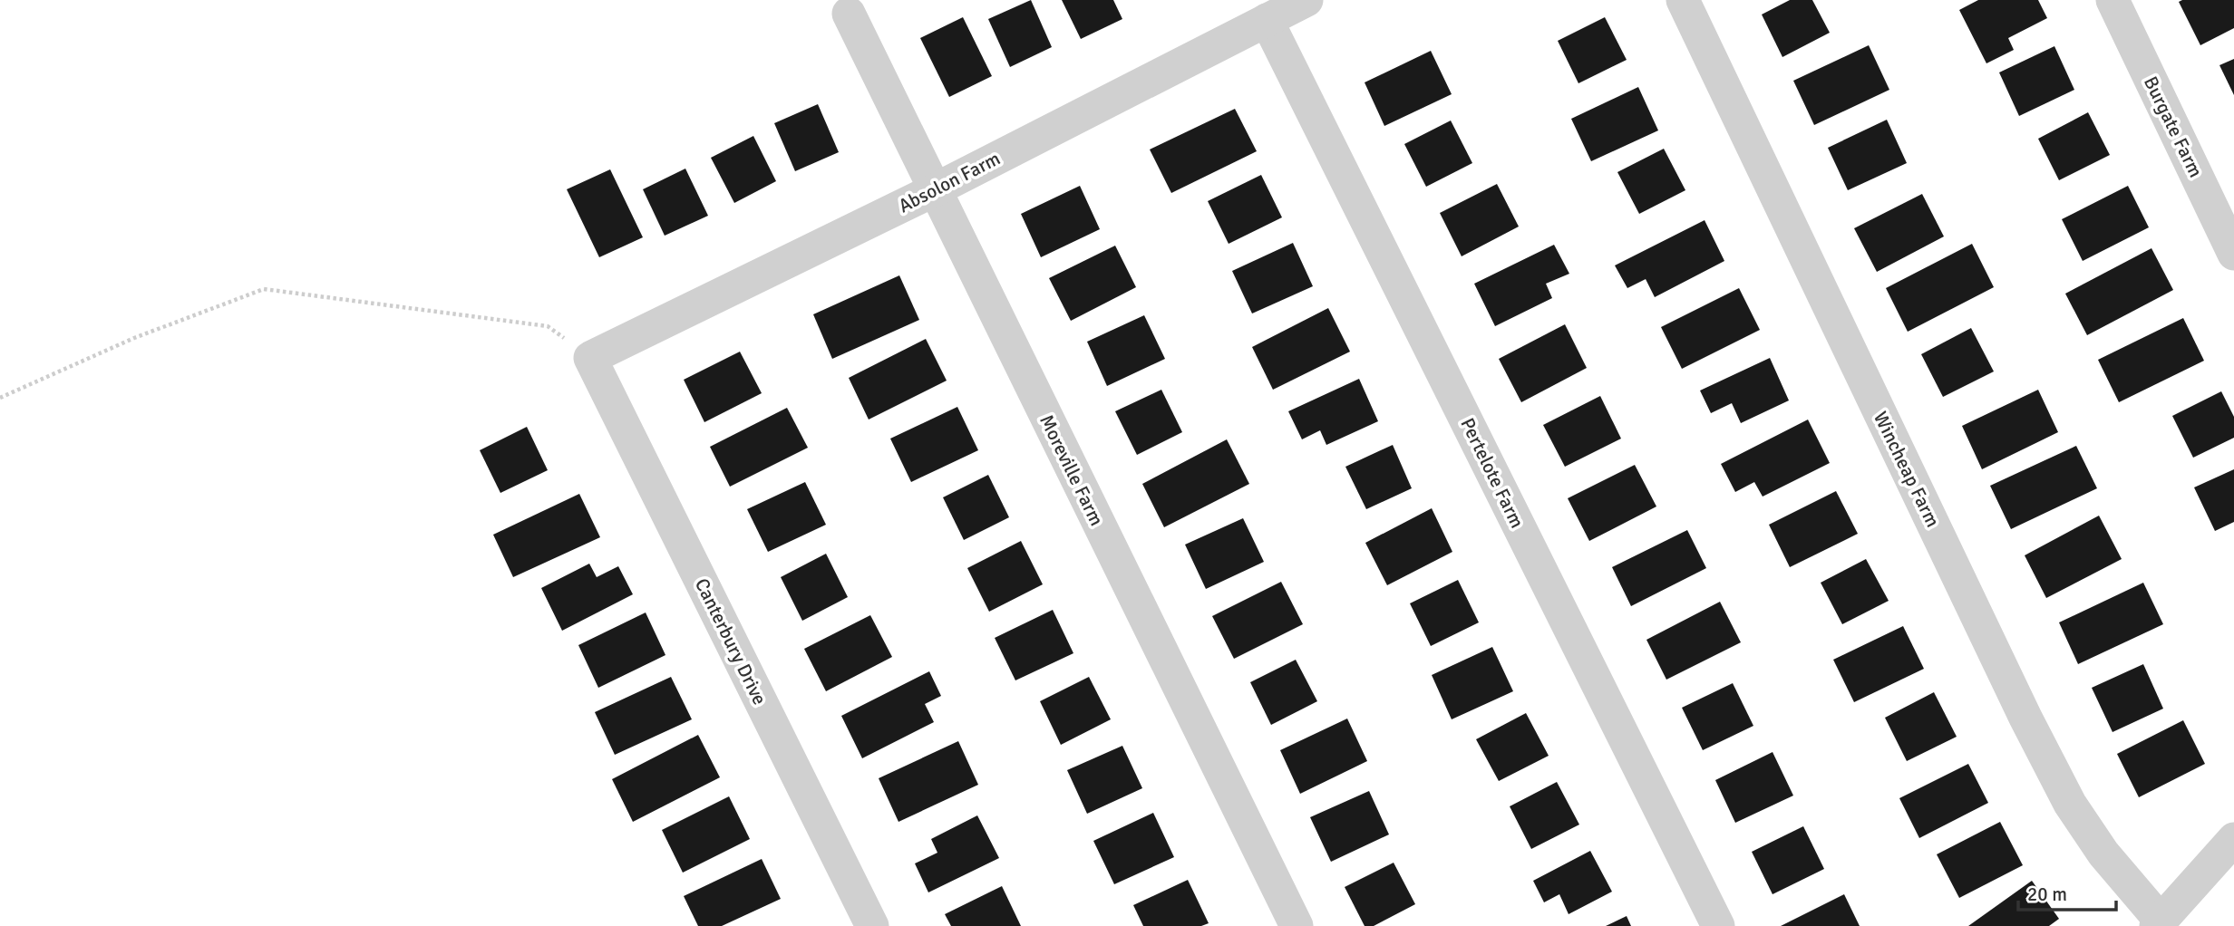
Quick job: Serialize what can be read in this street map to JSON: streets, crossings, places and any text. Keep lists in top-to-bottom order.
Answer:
{
  "streets": {
    "street": [
      "Burgate Farm",
      "Absolon Farm",
      "Wincheap Farm",
      "Moreville Farm",
      "Pertelote Farm",
      "Canterbury Drive"
    ]
  },
  "crossings": [
    ["Absolon Farm", "Moreville Farm"],
    ["Absolon Farm", "Pertelote Farm"],
    ["Absolon Farm", "Canterbury Drive"]
  ],
  "scale_bar": "20 m"
}
